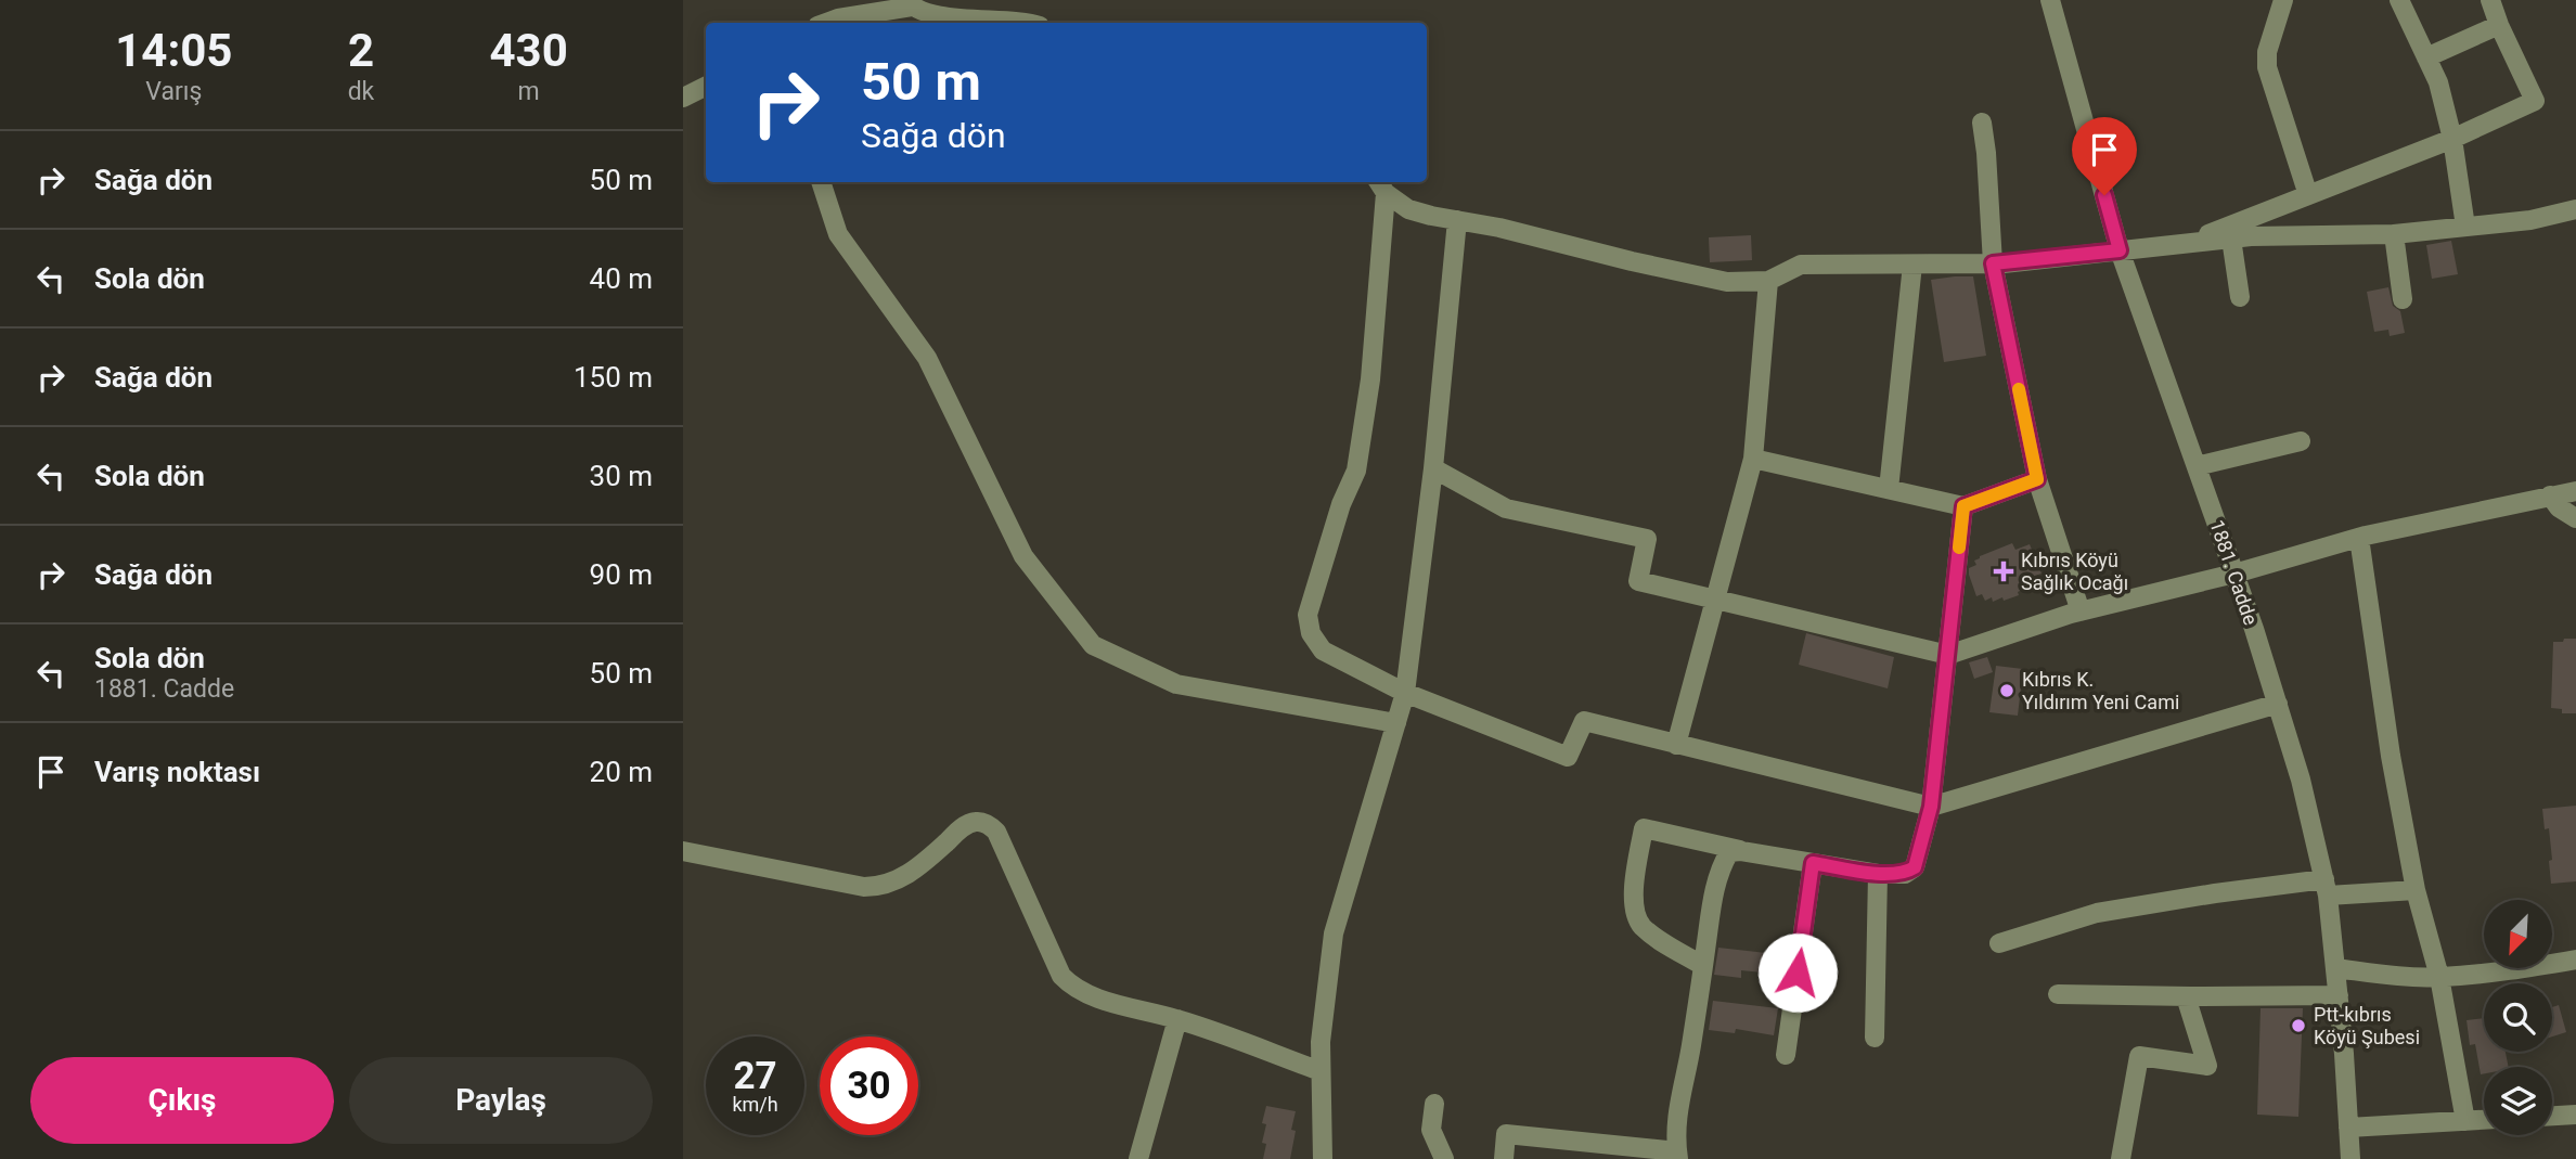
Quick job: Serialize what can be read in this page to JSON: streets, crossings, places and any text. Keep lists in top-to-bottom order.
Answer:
{
  "streets": {
    "street": ["1881. Cadde"]
  },
  "places": {
    "health": ["Kıbrıs Köyü Sağlık Ocağı"],
    "other": ["Kıbrıs K. Yıldırım Yeni Cami", "Ptt-kıbrıs Köyü Şubesi"]
  },
  "north": "bottom left",
  "page": {
    "eta": [
      "14:05",
      "Varış",
      "2",
      "dk",
      "430",
      "m"
    ],
    "turn": ["50 m", "Sağa dön"],
    "list": [
      {
        "name": "Sağa dön",
        "value": "50 m"
      },
      {
        "name": "Sola dön",
        "value": "40 m"
      },
      {
        "name": "Sağa dön",
        "value": "150 m"
      },
      {
        "name": "Sola dön",
        "value": "30 m"
      },
      {
        "name": "Sağa dön",
        "value": "90 m"
      },
      {
        "name": "Sola dön",
        "note": "1881. Cadde",
        "value": "50 m"
      },
      {
        "name": "Varış noktası",
        "value": "20 m"
      }
    ],
    "speed": "27 km/h",
    "limit": "30",
    "buttons": ["Çıkış", "Paylaş"]
  }
}
